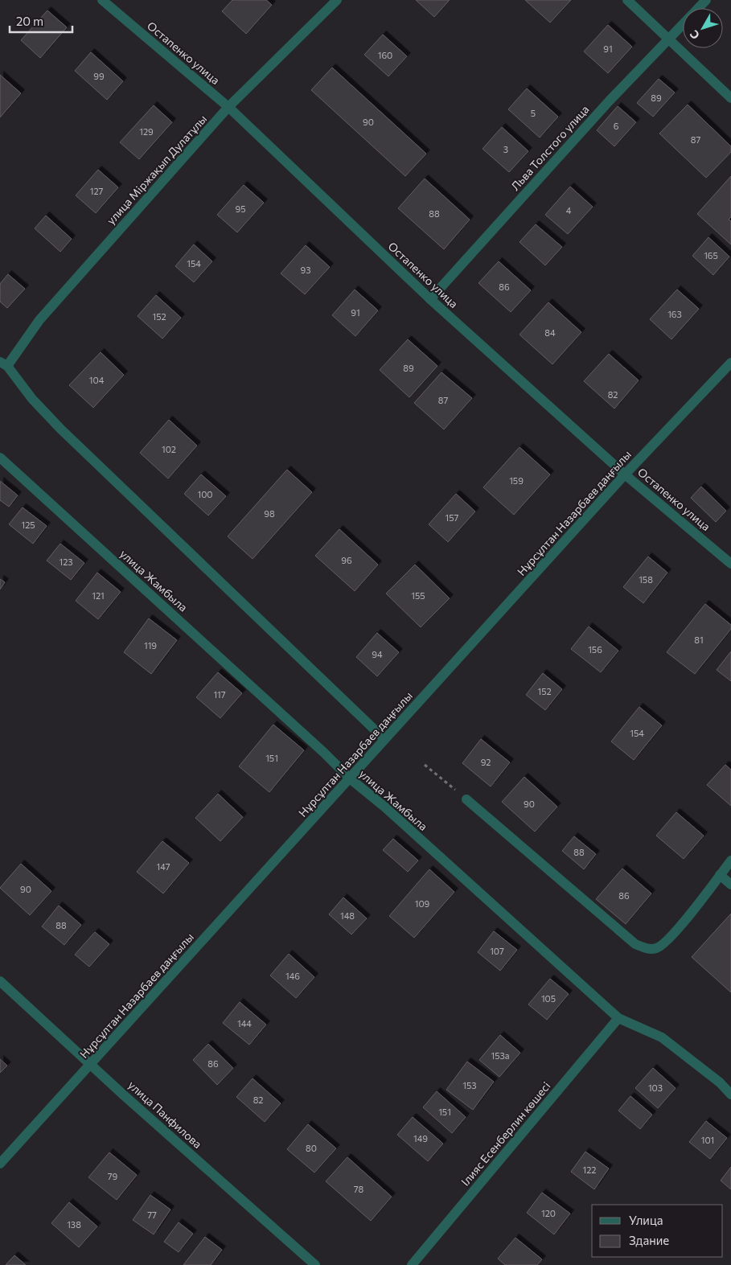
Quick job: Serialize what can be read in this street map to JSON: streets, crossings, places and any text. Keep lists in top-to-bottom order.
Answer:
{
  "streets": {
    "street": [
      "Остапенко улица",
      "Льва Толстого улица",
      "улица Міржақып Дулатұлы",
      "Нұрсұлтан Назарбаев даңғылы",
      "улица Жамбыла",
      "улица Панфилова",
      "Ілияс Есенберлин көшесі"
    ]
  },
  "crossings": [
    ["Остапенко улица", "Льва Толстого улица"],
    ["Остапенко улица", "улица Міржақып Дулатұлы"],
    ["Остапенко улица", "Нұрсұлтан Назарбаев даңғылы"],
    ["Нұрсұлтан Назарбаев даңғылы", "улица Жамбыла"],
    ["Нұрсұлтан Назарбаев даңғылы", "улица Панфилова"],
    ["улица Жамбыла", "Ілияс Есенберлин көшесі"]
  ],
  "house_numbers": [
    "91",
    "160",
    "99",
    "89",
    "5",
    "90",
    "6",
    "129",
    "87",
    "3",
    "127",
    "95",
    "4",
    "88",
    "165",
    "154",
    "93",
    "86",
    "91",
    "163",
    "152",
    "84",
    "89",
    "104",
    "82",
    "87",
    "102",
    "159",
    "100",
    "98",
    "157",
    "125",
    "96",
    "123",
    "158",
    "121",
    "155",
    "81",
    "119",
    "156",
    "94",
    "152",
    "117",
    "154",
    "151",
    "92",
    "90",
    "88",
    "147",
    "90",
    "86",
    "109",
    "148",
    "88",
    "107",
    "146",
    "105",
    "144",
    "153а",
    "86",
    "153",
    "103",
    "82",
    "151",
    "149",
    "101",
    "80",
    "122",
    "79",
    "78",
    "120",
    "77",
    "138"
  ],
  "legend": ["Улица", "Здание"],
  "scale_bar": "20 m",
  "north": "bottom left"
}
